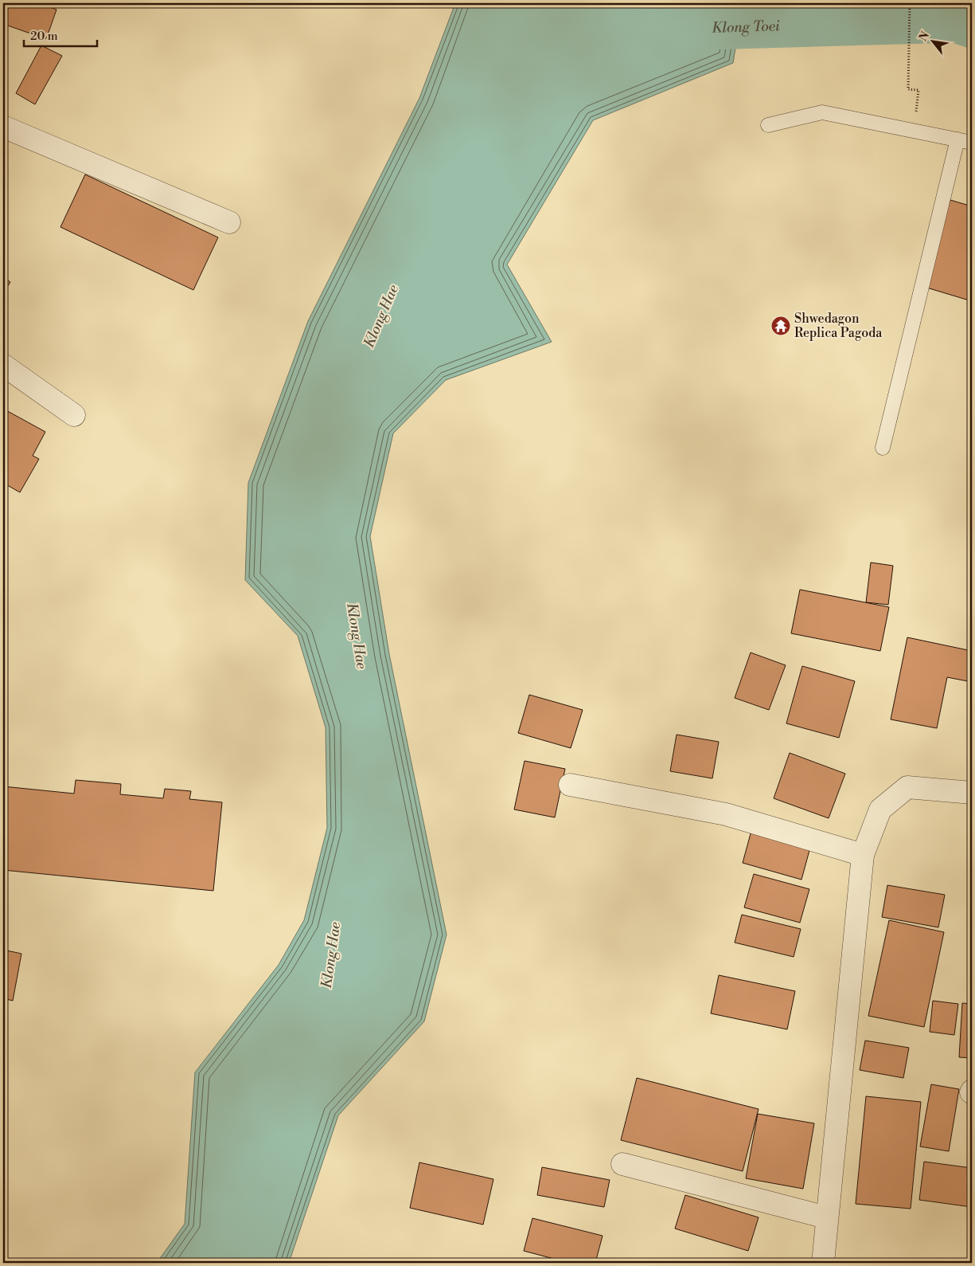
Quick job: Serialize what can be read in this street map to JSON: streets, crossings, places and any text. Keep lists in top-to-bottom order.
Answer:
{
  "water": ["Klong Toei", "Klong Hae"],
  "places": {
    "temple": ["Shwedagon Replica Pagoda"]
  },
  "scale_bar": "20 m",
  "north": "top left"
}
